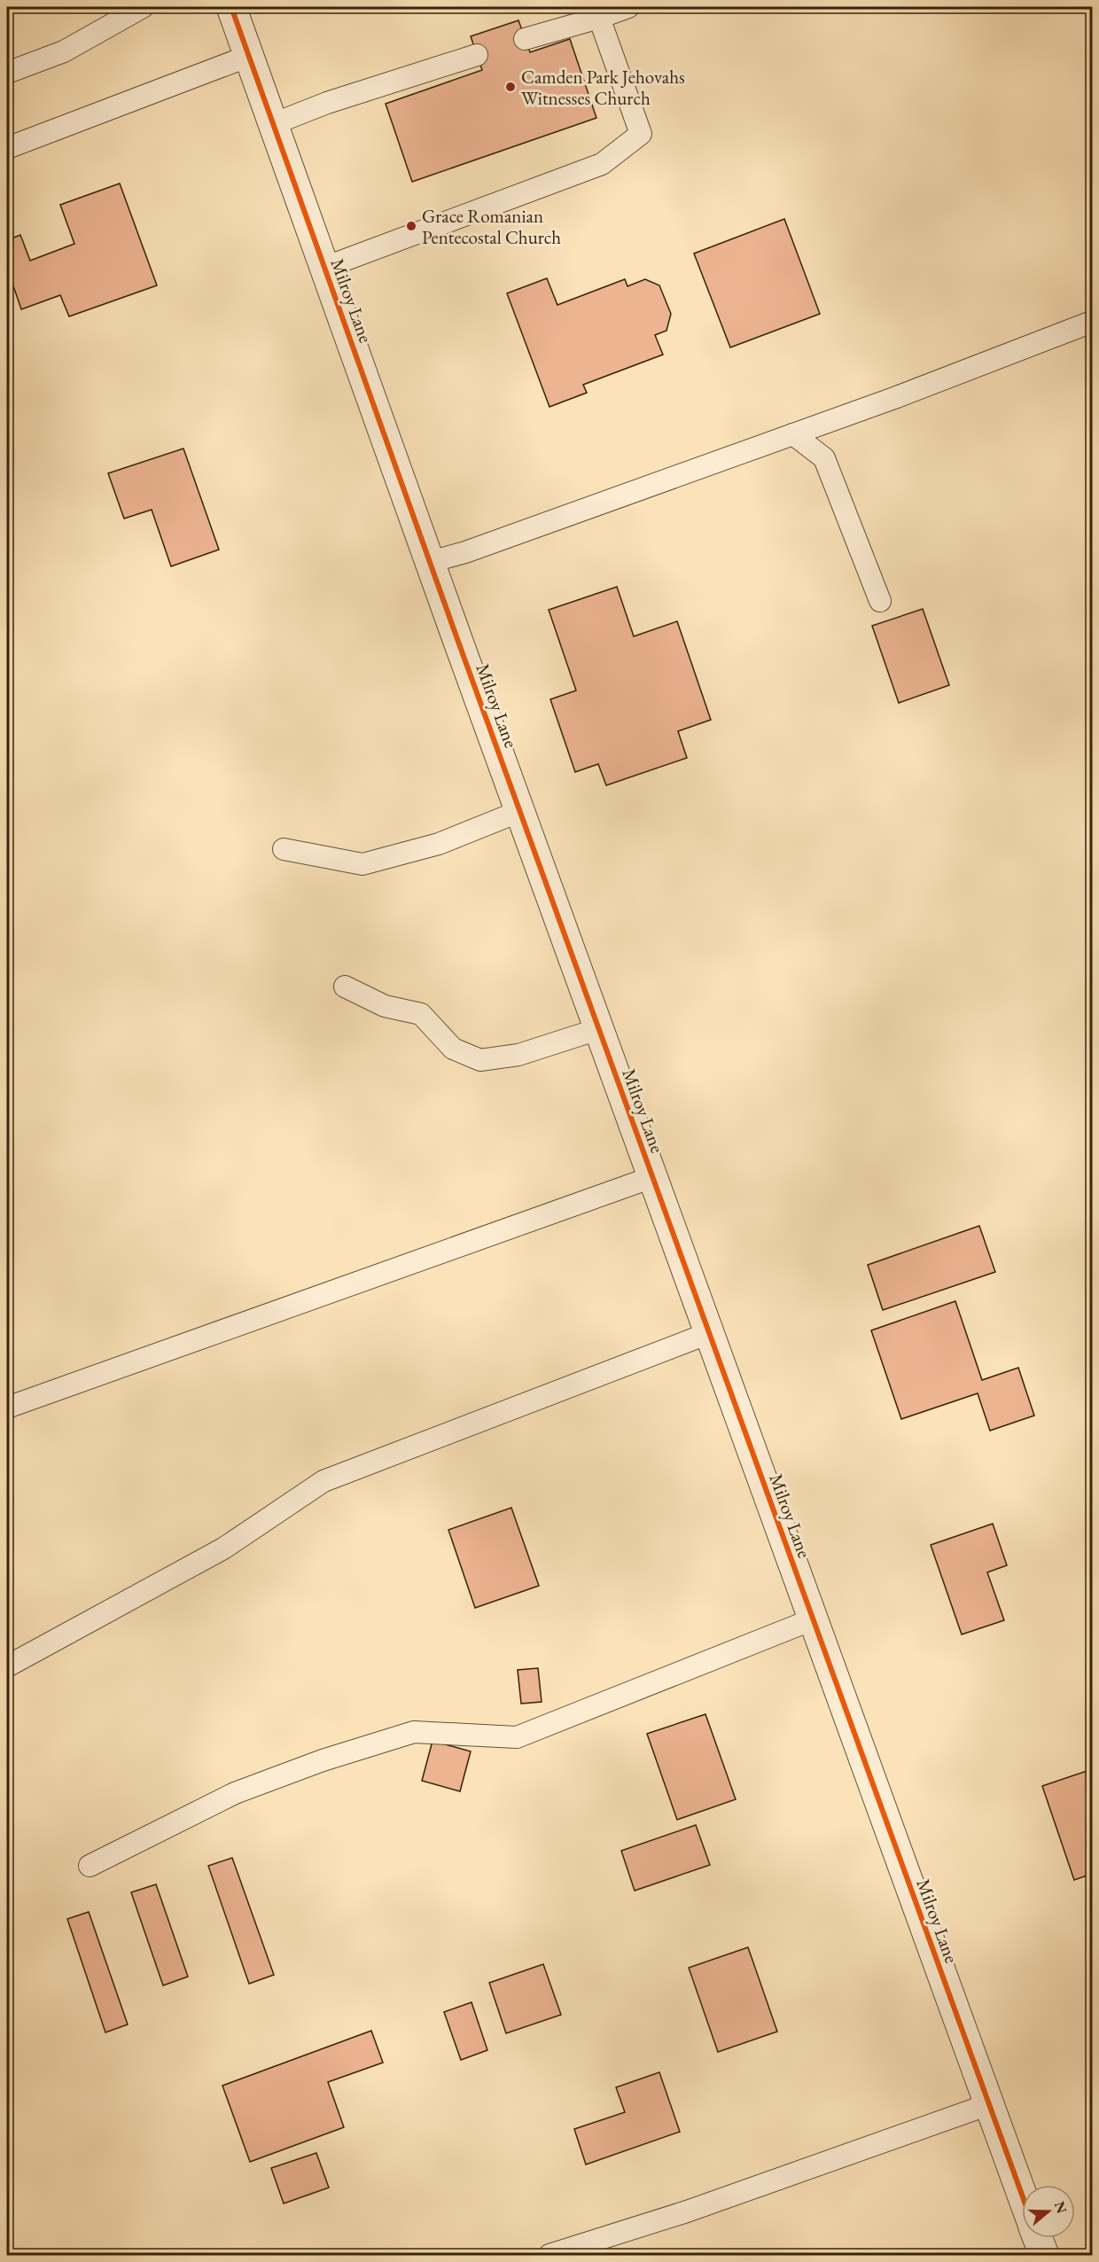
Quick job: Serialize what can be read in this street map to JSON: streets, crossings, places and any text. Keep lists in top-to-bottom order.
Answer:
{
  "streets": {
    "street": ["Milroy Lane"]
  },
  "places": ["Camden Park Jehovahs Witnesses Church", "Grace Romanian Pentecostal Church"],
  "north": "right"
}
